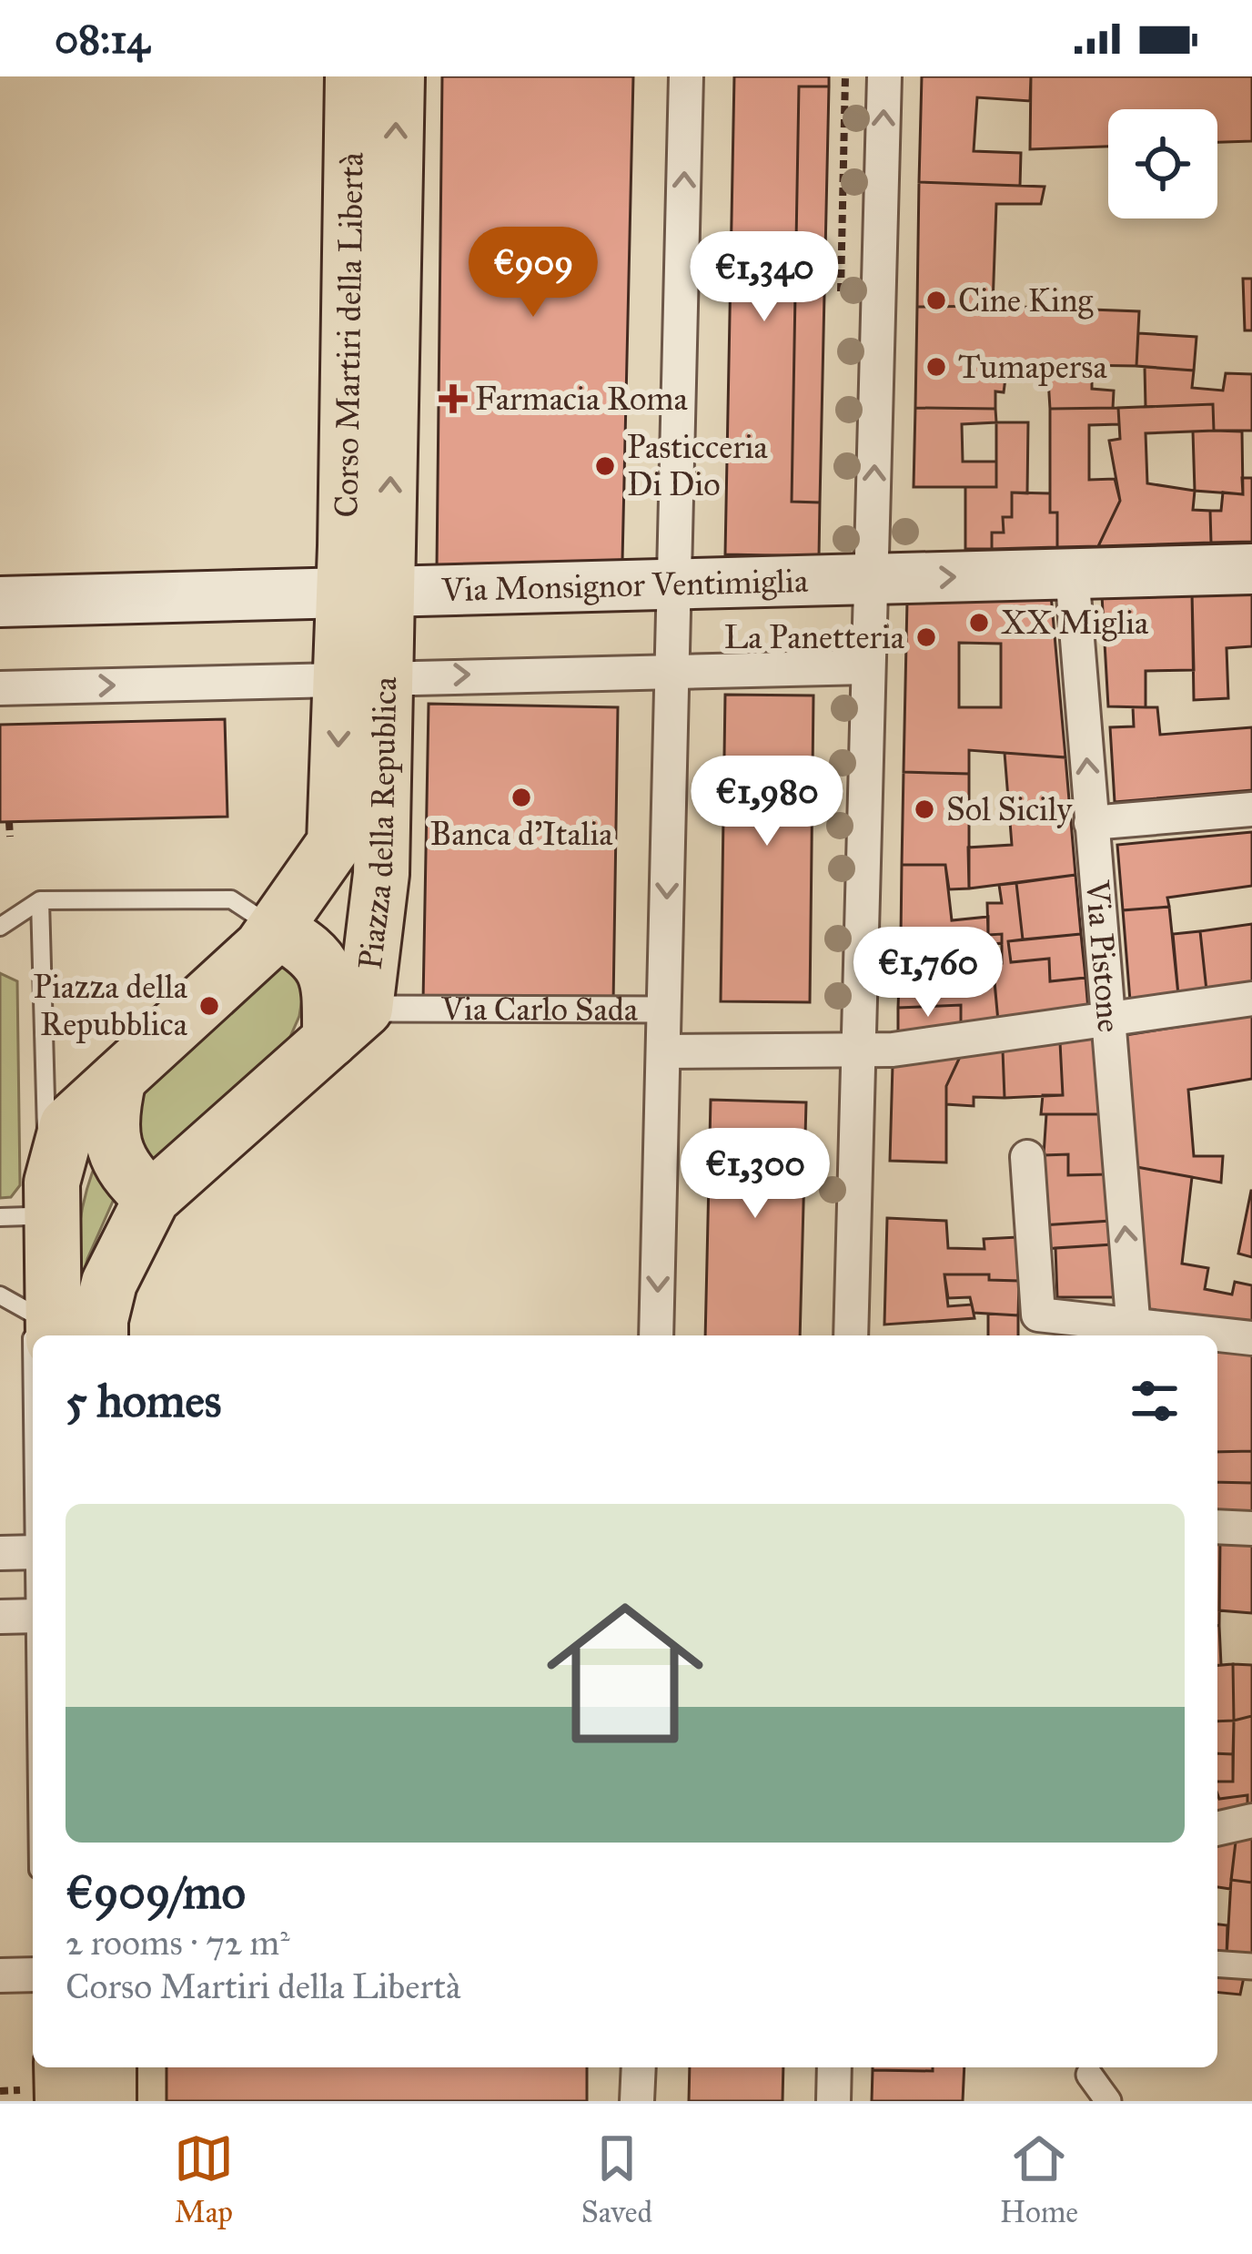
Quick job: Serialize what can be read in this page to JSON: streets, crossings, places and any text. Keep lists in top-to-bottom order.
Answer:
{
  "streets": {
    "main road": ["Corso Martiri della Libertà", "Via Monsignor Ventimiglia", "Piazza della Republica"],
    "street": ["Via Pistone", "Via Carlo Sada"]
  },
  "crossings": [
    ["Corso Martiri della Libertà", "Via Monsignor Ventimiglia"],
    ["Corso Martiri della Libertà", "Piazza della Republica"],
    ["Via Monsignor Ventimiglia", "Piazza della Republica"],
    ["Via Monsignor Ventimiglia", "Via Pistone"],
    ["Piazza della Republica", "Via Carlo Sada"],
    ["Via Pistone", "Via Carlo Sada"]
  ],
  "places": {
    "other": [
      "Cine King",
      "Tumapersa",
      "Pasticceria Di Dio",
      "XX Miglia",
      "La Panetteria",
      "Banca d'Italia",
      "Sol Sicily",
      "Piazza della Repubblica"
    ],
    "health": ["Farmacia Roma"]
  },
  "page": {
    "status": "08:14",
    "price": [
      "€909",
      "€1,340",
      "€1,980",
      "€1,760",
      "€1,300"
    ],
    "heading": "5 homes",
    "list": [
      {
        "name": "€909/mo",
        "note": "2 rooms · 72 m² · Corso Martiri della Libertà"
      }
    ],
    "tabs": ["Map", "Saved", "Home"]
  }
}
